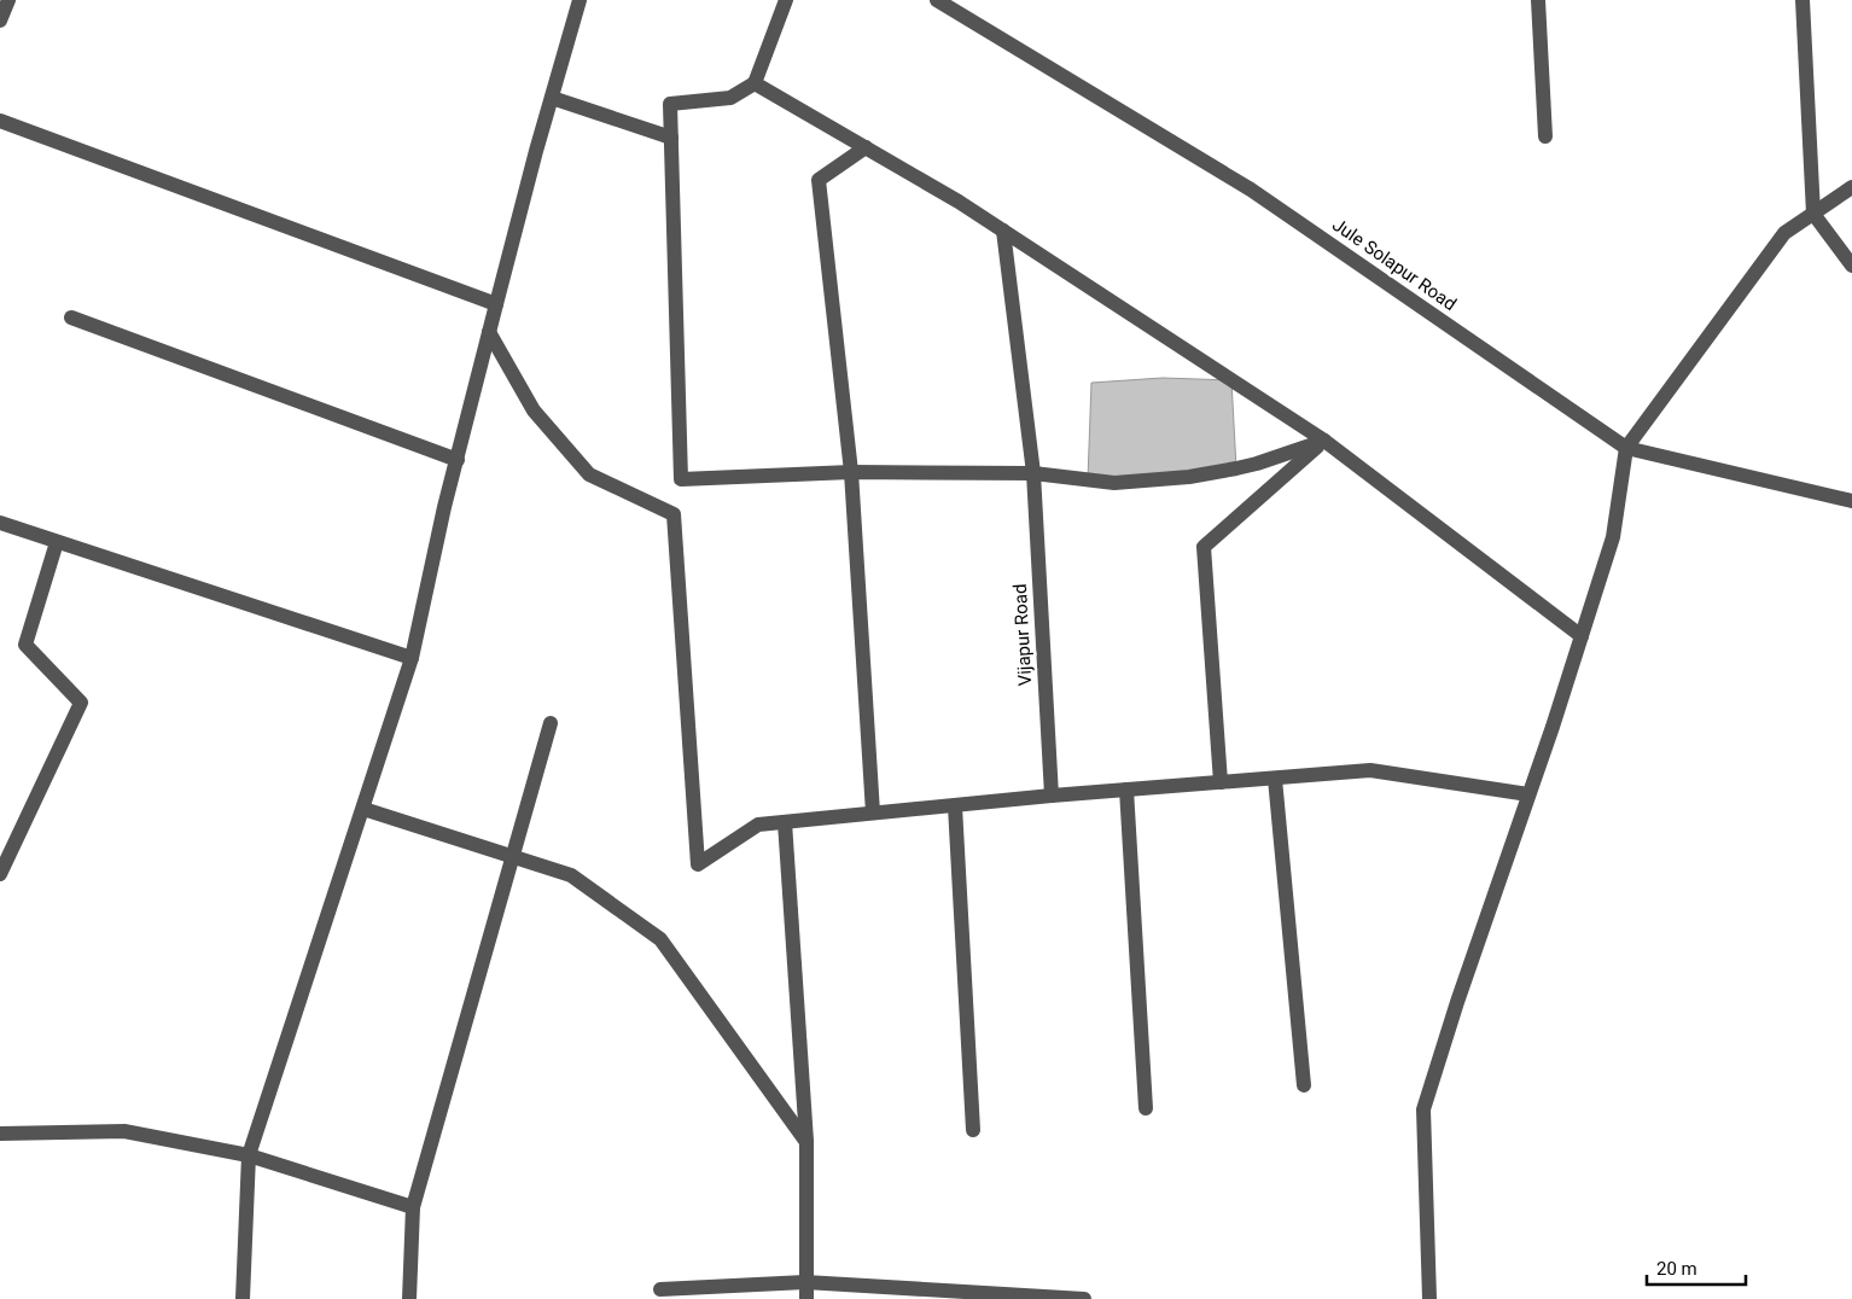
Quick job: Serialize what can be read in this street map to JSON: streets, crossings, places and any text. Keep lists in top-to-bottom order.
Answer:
{
  "streets": {
    "street": ["Jule Solapur Road", "Vijapur Road"]
  },
  "scale_bar": "20 m"
}
